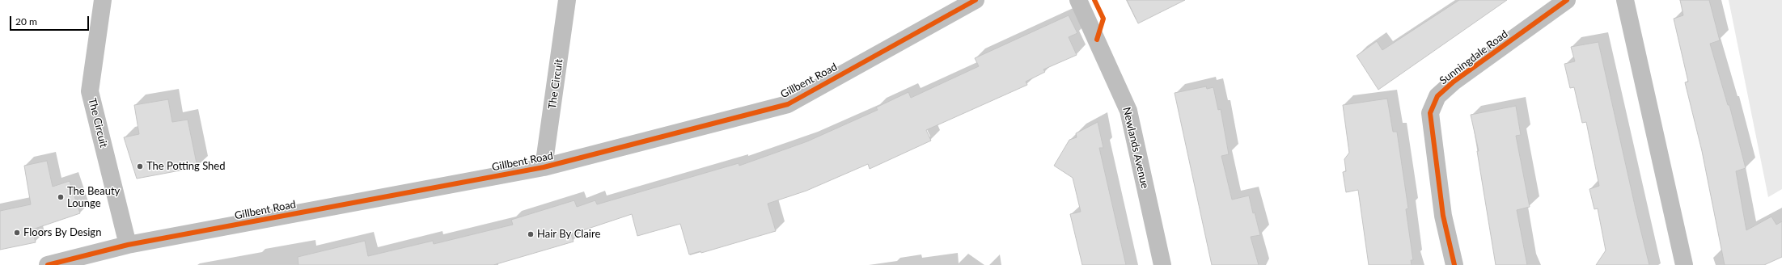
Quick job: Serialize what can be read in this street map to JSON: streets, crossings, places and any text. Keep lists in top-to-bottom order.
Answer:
{
  "streets": {
    "street": [
      "Sunningdale Road",
      "Gillbent Road",
      "The Circuit",
      "Newlands Avenue"
    ]
  },
  "crossings": [
    ["Gillbent Road", "The Circuit"]
  ],
  "places": [
    "The Potting Shed",
    "The Beauty Lounge",
    "Floors By Design",
    "Hair By Claire"
  ],
  "scale_bar": "20 m"
}
